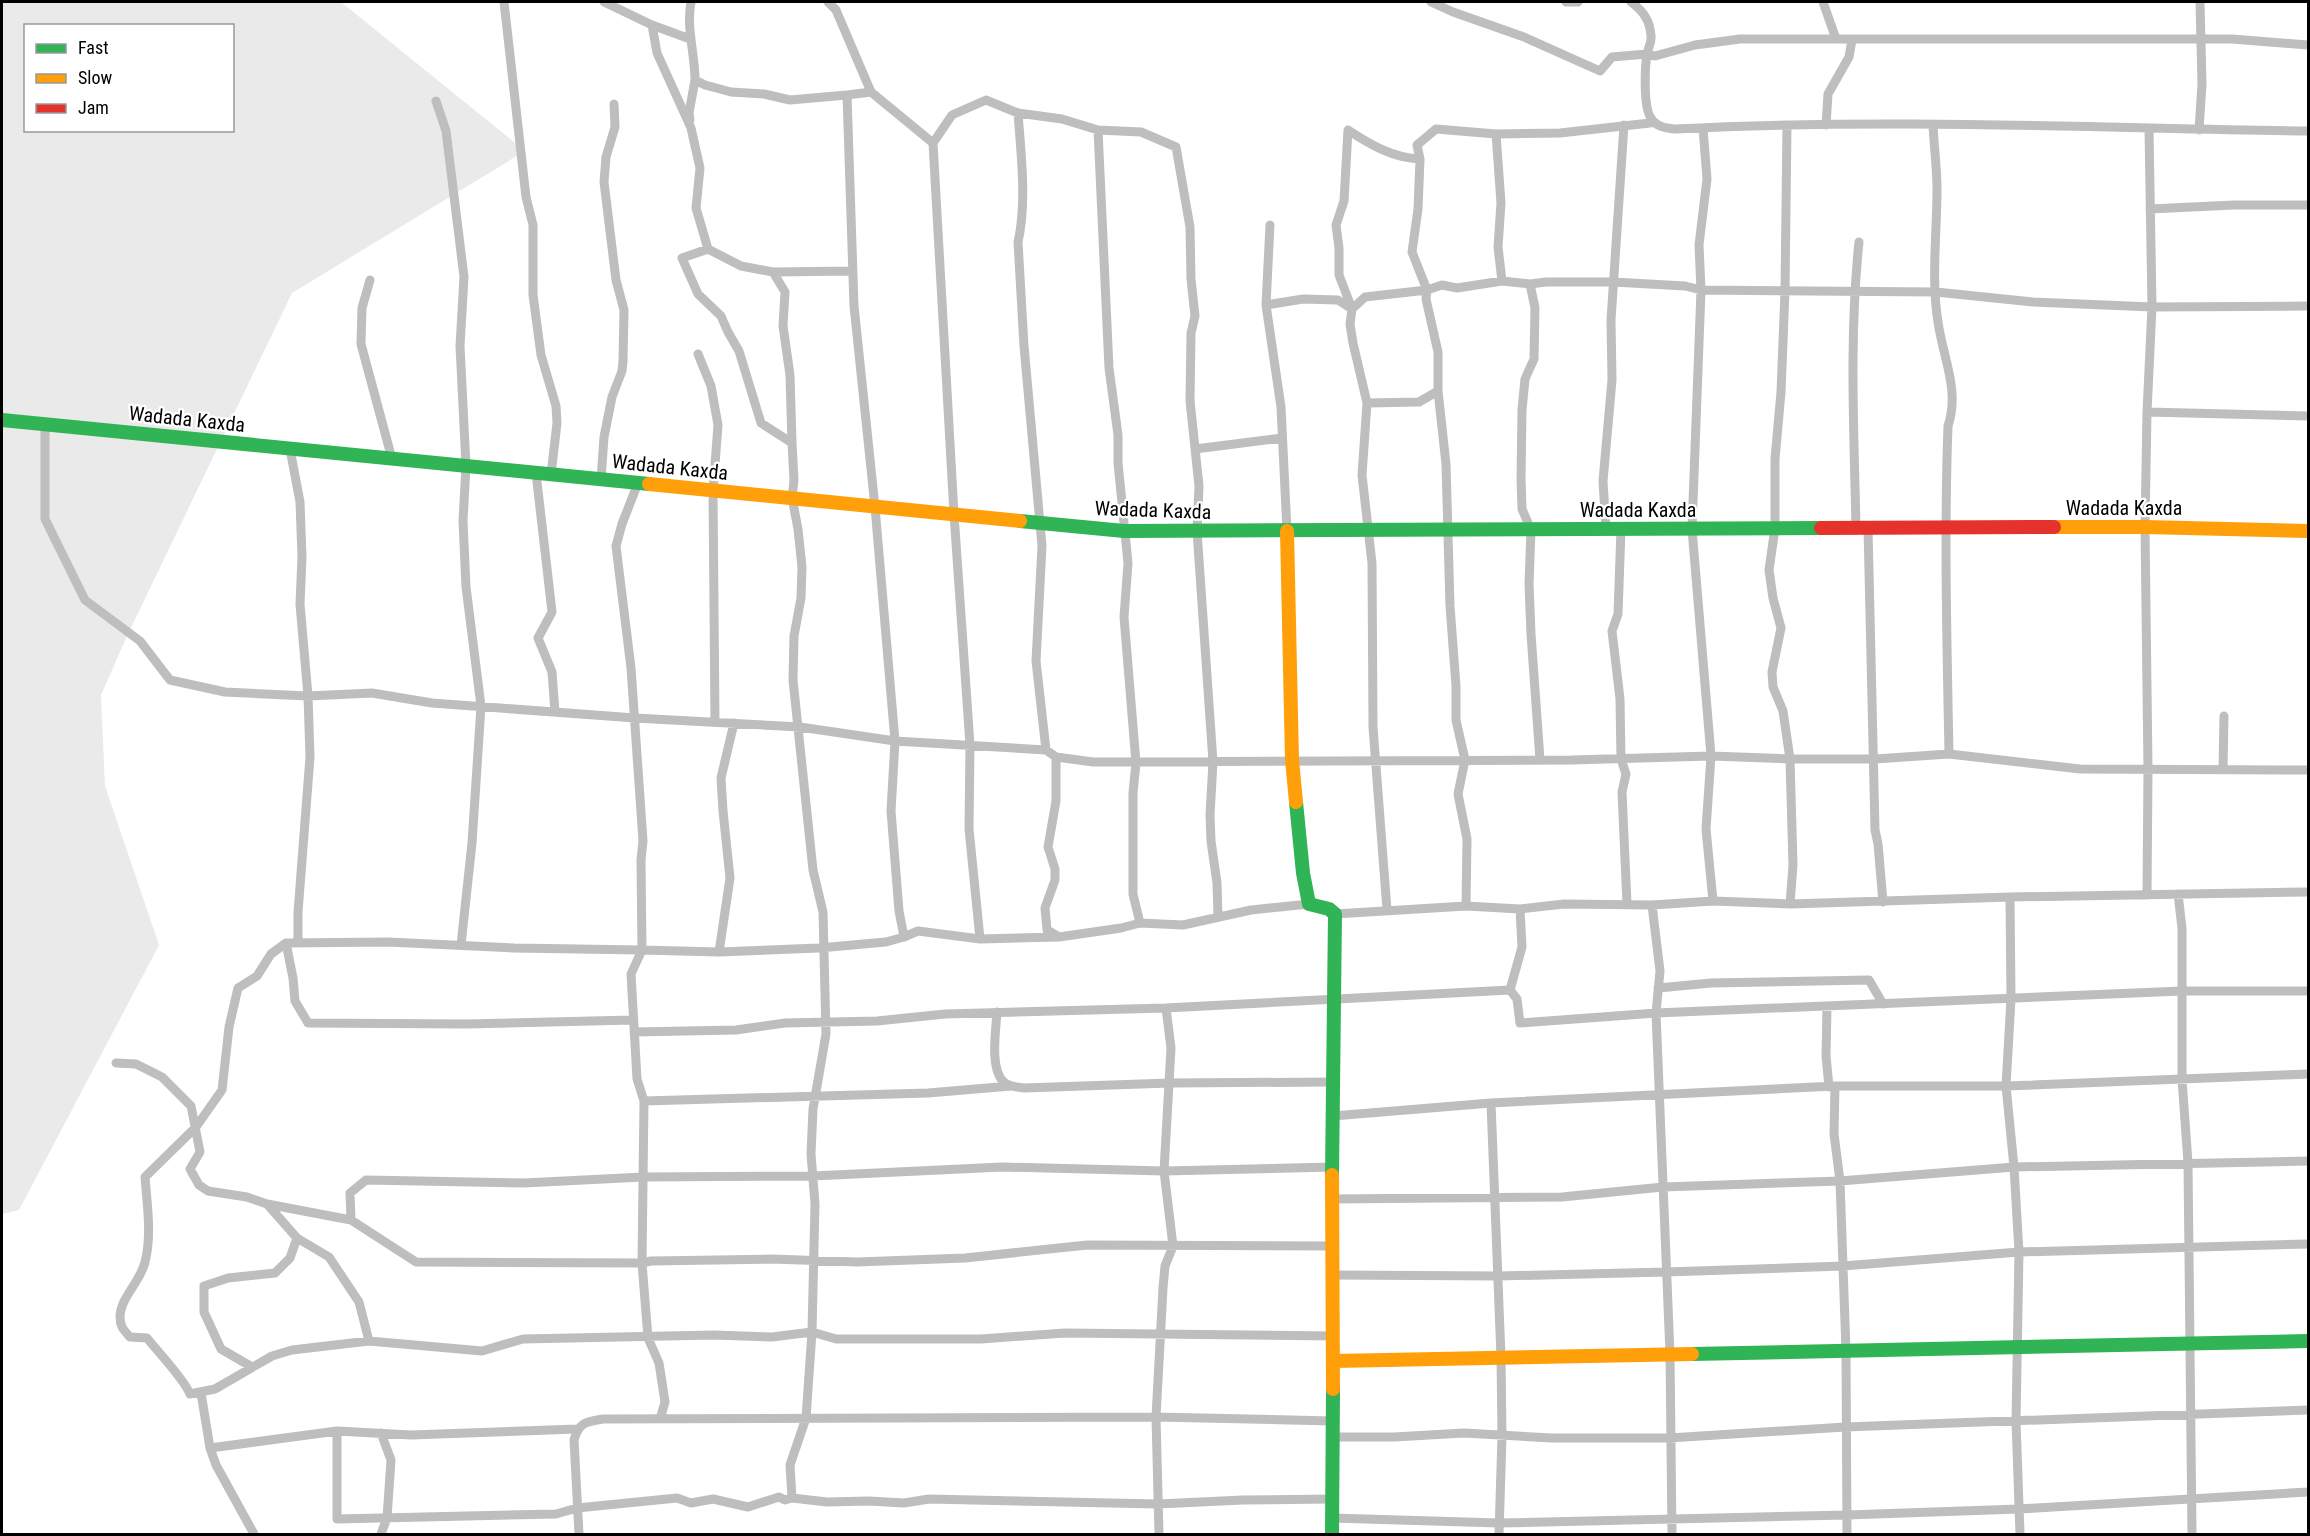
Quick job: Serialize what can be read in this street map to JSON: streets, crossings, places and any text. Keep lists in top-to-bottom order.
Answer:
{
  "streets": {
    "street": ["Wadada Kaxda"]
  },
  "legend": ["Fast", "Slow", "Jam"]
}
